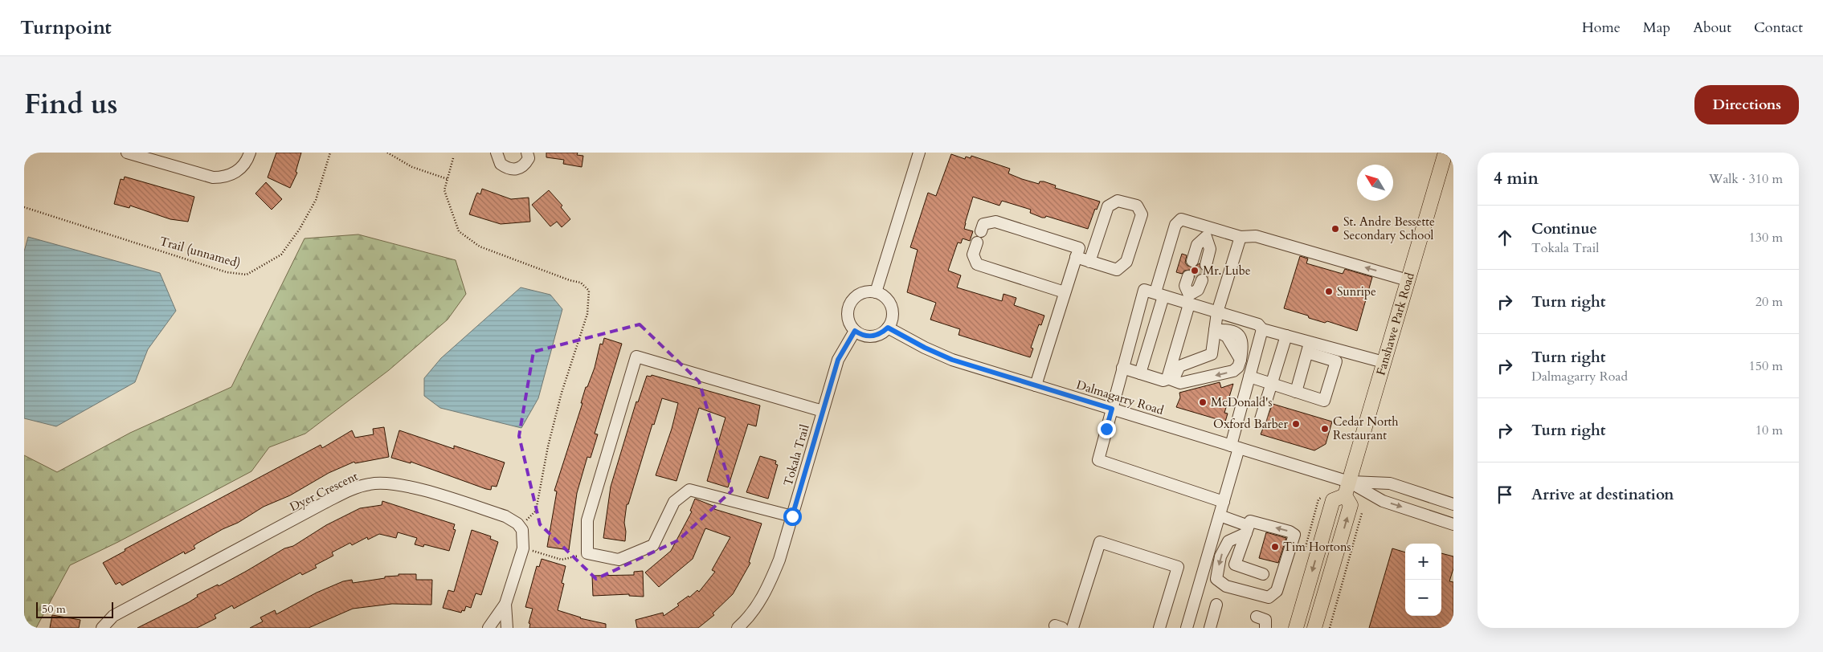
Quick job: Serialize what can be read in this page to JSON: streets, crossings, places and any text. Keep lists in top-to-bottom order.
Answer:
{
  "streets": {
    "main road": ["Fanshawe Park Road"],
    "street": ["Dalmagarry Road", "Tokala Trail", "Dyer Crescent"],
    "path": ["Trail (unnamed)"]
  },
  "crossings": [
    ["Fanshawe Park Road", "Dalmagarry Road"],
    ["Dalmagarry Road", "Tokala Trail"]
  ],
  "places": [
    "St. Andre Bessette Secondary School",
    "Mr. Lube",
    "Sunripe",
    "McDonald's",
    "Oxford Barber",
    "Cedar North Restaurant",
    "Tim Hortons"
  ],
  "scale_bar": "50 m",
  "north": "top left",
  "page": {
    "header": "Turnpoint",
    "nav": [
      "Home",
      "Map",
      "About",
      "Contact"
    ],
    "title": "Find us",
    "buttons": "Directions",
    "heading": ["4 min", "Walk · 310 m"],
    "list": [
      ["Continue", "Tokala Trail", "130 m"],
      ["Turn right", "20 m"],
      ["Turn right", "Dalmagarry Road", "150 m"],
      ["Turn right", "10 m"],
      "Arrive at destination"
    ],
    "map_buttons": ["+", "−"],
    "scale": "50 m"
  }
}
